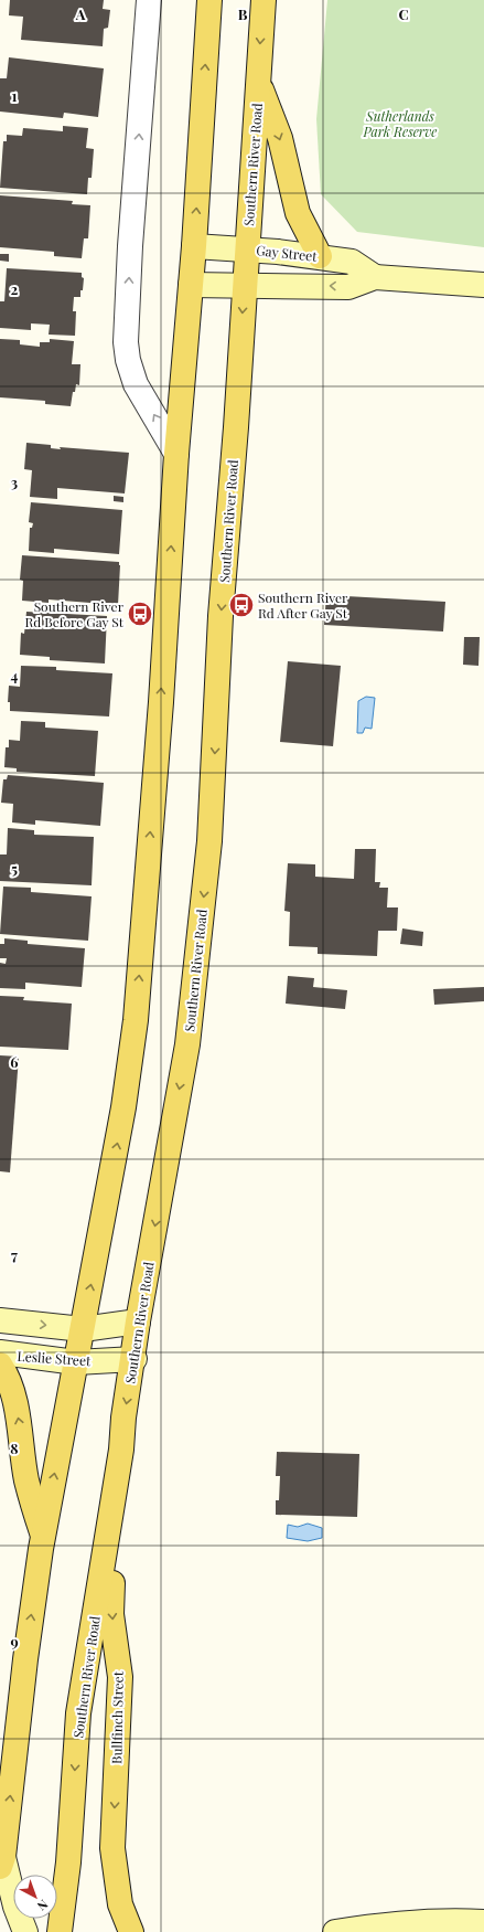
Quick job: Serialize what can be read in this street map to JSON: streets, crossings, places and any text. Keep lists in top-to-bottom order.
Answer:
{
  "streets": {
    "main road": ["Southern River Road", "Bullfinch Street"],
    "street": ["Gay Street", "Leslie Street"]
  },
  "crossings": [
    ["Southern River Road", "Gay Street"],
    ["Southern River Road", "Leslie Street"],
    ["Southern River Road", "Bullfinch Street"]
  ],
  "parks": ["Sutherlands Park Reserve"],
  "places": {
    "bus stop": ["Southern River Rd After Gay St", "Southern River Rd Before Gay St"]
  },
  "north": "bottom right",
  "grid": {
    "columns": ["A", "B", "C"],
    "rows": [
      "1",
      "2",
      "3",
      "4",
      "5",
      "6",
      "7",
      "8",
      "9"
    ]
  }
}
